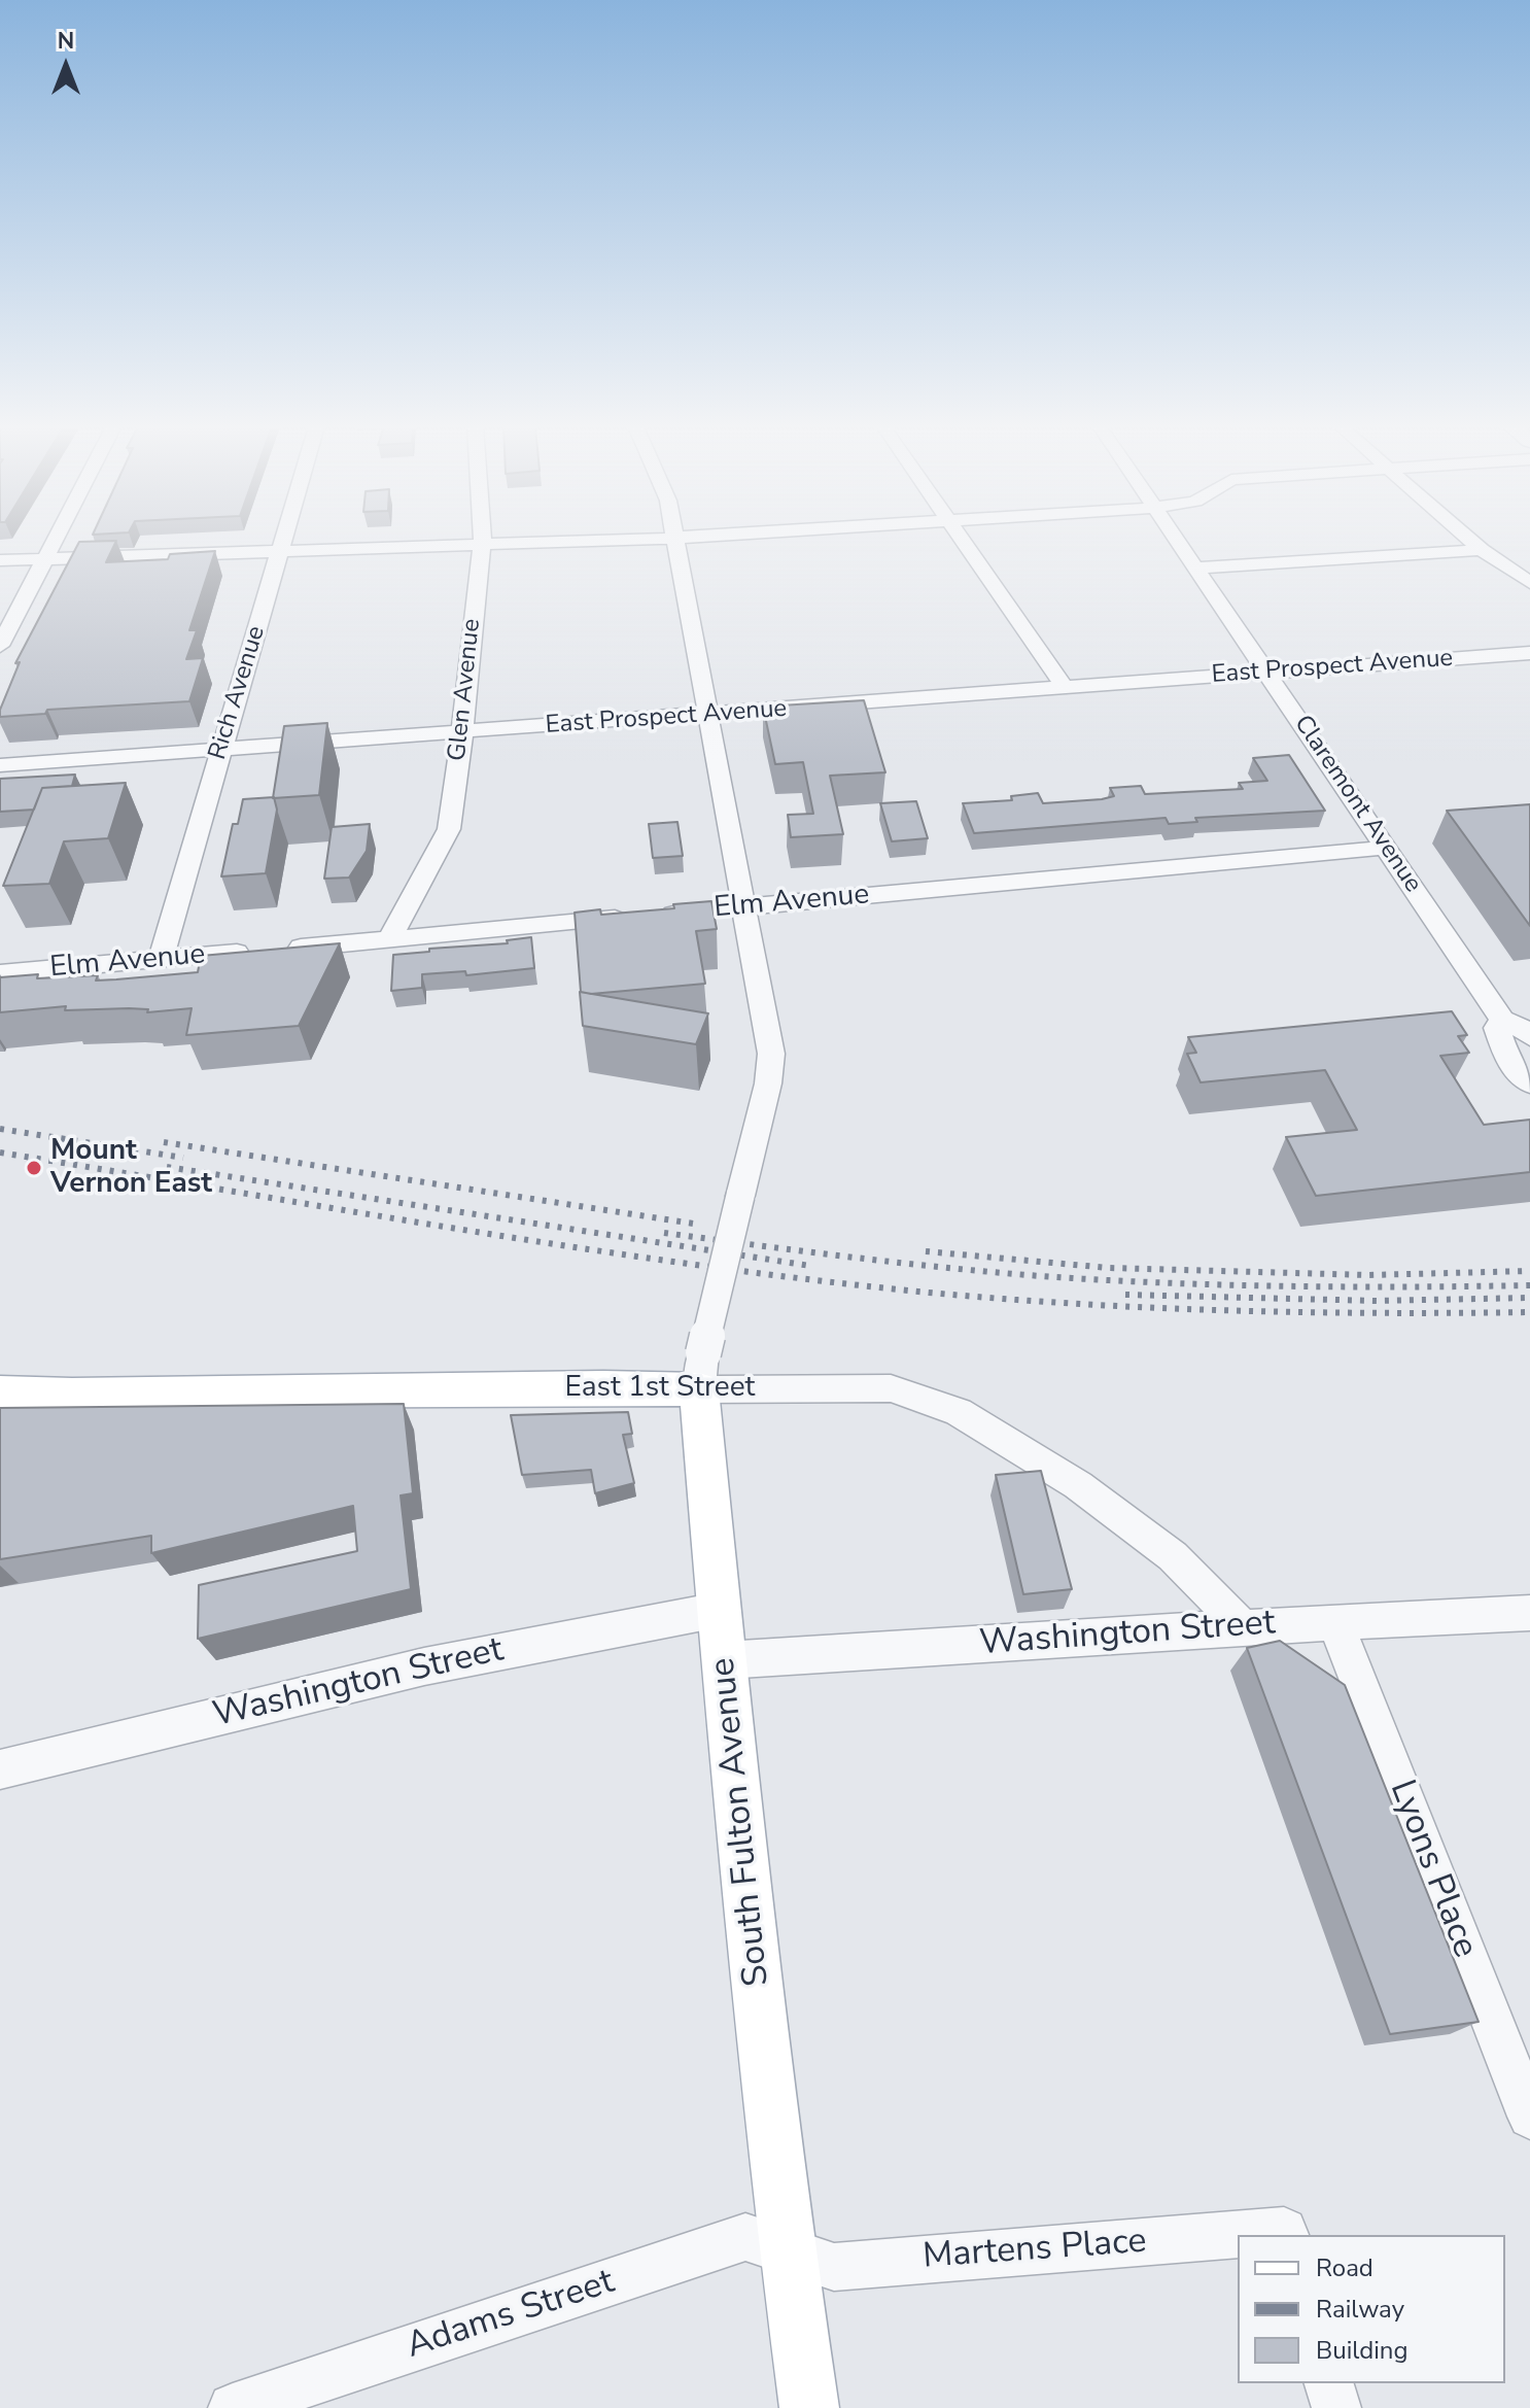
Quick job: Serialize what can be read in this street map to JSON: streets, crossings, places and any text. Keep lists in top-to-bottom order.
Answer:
{
  "streets": {
    "main road": ["East 1st Street", "South Fulton Avenue"],
    "street": [
      "East Prospect Avenue",
      "Glen Avenue",
      "Rich Avenue",
      "Claremont Avenue",
      "Elm Avenue",
      "Washington Street",
      "Lyons Place",
      "Martens Place",
      "Adams Street"
    ]
  },
  "crossings": [
    ["East Prospect Avenue", "Glen Avenue"],
    ["East Prospect Avenue", "Rich Avenue"],
    ["East Prospect Avenue", "Claremont Avenue"],
    ["East Prospect Avenue", "South Fulton Avenue"],
    ["Glen Avenue", "Elm Avenue"],
    ["Rich Avenue", "Elm Avenue"],
    ["Claremont Avenue", "Elm Avenue"],
    ["Elm Avenue", "South Fulton Avenue"],
    ["East 1st Street", "Washington Street"],
    ["East 1st Street", "South Fulton Avenue"],
    ["Washington Street", "South Fulton Avenue"],
    ["Washington Street", "Lyons Place"],
    ["South Fulton Avenue", "Martens Place"],
    ["South Fulton Avenue", "Adams Street"],
    ["Martens Place", "Adams Street"]
  ],
  "places": ["Mount Vernon East"],
  "legend": ["Road", "Railway", "Building"],
  "north": "top"
}
